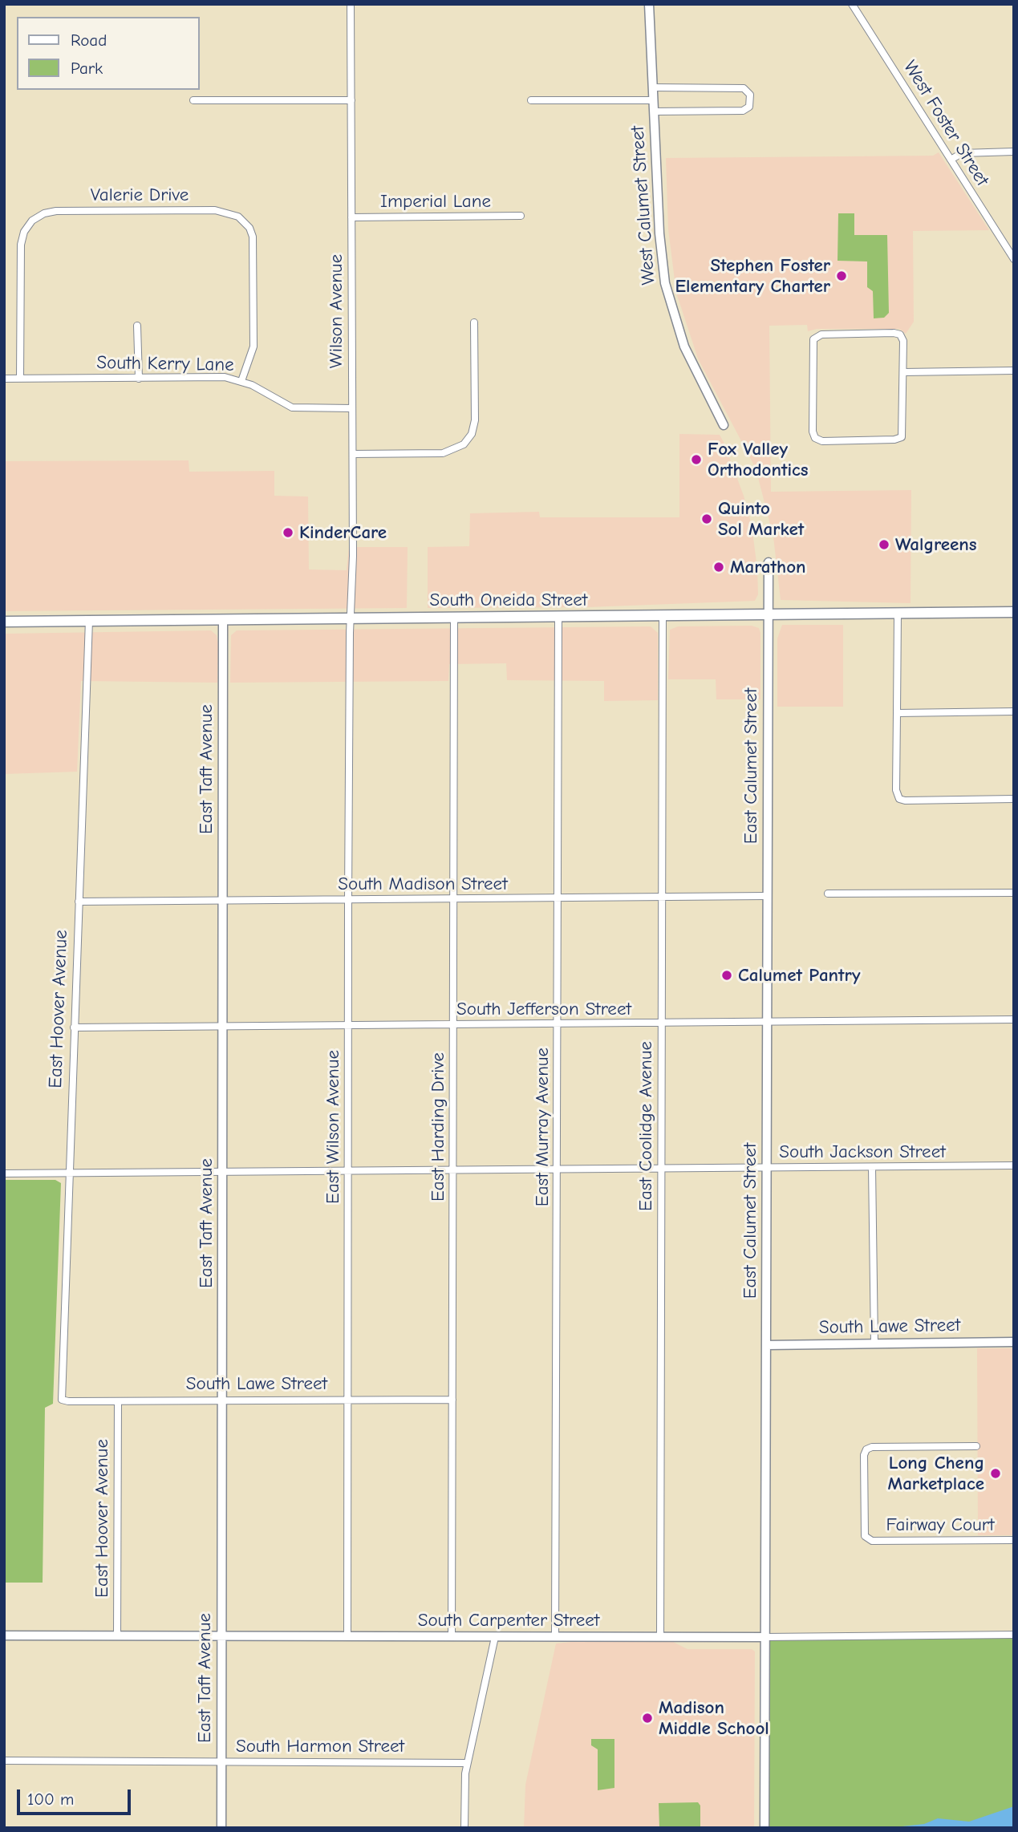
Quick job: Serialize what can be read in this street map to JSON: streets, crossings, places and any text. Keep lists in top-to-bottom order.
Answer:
{
  "streets": {
    "main road": ["South Oneida Street"],
    "street": [
      "West Foster Street",
      "Valerie Drive",
      "Imperial Lane",
      "West Calumet Street",
      "Wilson Avenue",
      "South Kerry Lane",
      "East Calumet Street",
      "East Taft Avenue",
      "South Madison Street",
      "East Hoover Avenue",
      "South Jefferson Street",
      "East Coolidge Avenue",
      "East Wilson Avenue",
      "East Harding Drive",
      "East Murray Avenue",
      "South Jackson Street",
      "South Lawe Street",
      "Fairway Court",
      "South Carpenter Street",
      "South Harmon Street"
    ]
  },
  "crossings": [
    ["Valerie Drive", "South Kerry Lane"],
    ["Imperial Lane", "Wilson Avenue"],
    ["Wilson Avenue", "South Kerry Lane"],
    ["Wilson Avenue", "South Oneida Street"],
    ["Wilson Avenue", "East Wilson Avenue"],
    ["South Oneida Street", "East Calumet Street"],
    ["South Oneida Street", "East Taft Avenue"],
    ["South Oneida Street", "East Hoover Avenue"],
    ["South Oneida Street", "East Coolidge Avenue"],
    ["South Oneida Street", "East Wilson Avenue"],
    ["South Oneida Street", "East Harding Drive"],
    ["South Oneida Street", "East Murray Avenue"],
    ["East Calumet Street", "South Madison Street"],
    ["East Calumet Street", "South Jefferson Street"],
    ["East Calumet Street", "South Jackson Street"],
    ["East Calumet Street", "South Lawe Street"],
    ["East Calumet Street", "South Carpenter Street"],
    ["East Taft Avenue", "South Madison Street"],
    ["East Taft Avenue", "South Jefferson Street"],
    ["East Taft Avenue", "South Jackson Street"],
    ["East Taft Avenue", "South Lawe Street"],
    ["East Taft Avenue", "South Carpenter Street"],
    ["East Taft Avenue", "South Harmon Street"],
    ["South Madison Street", "East Hoover Avenue"],
    ["South Madison Street", "East Coolidge Avenue"],
    ["South Madison Street", "East Wilson Avenue"],
    ["South Madison Street", "East Harding Drive"],
    ["South Madison Street", "East Murray Avenue"],
    ["East Hoover Avenue", "South Jefferson Street"],
    ["East Hoover Avenue", "South Jackson Street"],
    ["East Hoover Avenue", "South Lawe Street"],
    ["East Hoover Avenue", "South Carpenter Street"],
    ["South Jefferson Street", "East Coolidge Avenue"],
    ["South Jefferson Street", "East Wilson Avenue"],
    ["South Jefferson Street", "East Harding Drive"],
    ["South Jefferson Street", "East Murray Avenue"],
    ["East Coolidge Avenue", "South Jackson Street"],
    ["East Coolidge Avenue", "South Carpenter Street"],
    ["East Wilson Avenue", "South Jackson Street"],
    ["East Wilson Avenue", "South Lawe Street"],
    ["East Wilson Avenue", "South Carpenter Street"],
    ["East Harding Drive", "South Jackson Street"],
    ["East Harding Drive", "South Lawe Street"],
    ["East Harding Drive", "South Carpenter Street"],
    ["East Murray Avenue", "South Jackson Street"],
    ["East Murray Avenue", "South Carpenter Street"]
  ],
  "places": [
    "Stephen Foster Elementary Charter",
    "Fox Valley Orthodontics",
    "Quinto Sol Market",
    "KinderCare",
    "Walgreens",
    "Marathon",
    "Calumet Pantry",
    "Long Cheng Marketplace",
    "Madison Middle School"
  ],
  "legend": ["Road", "Park"],
  "scale_bar": "100 m"
}
